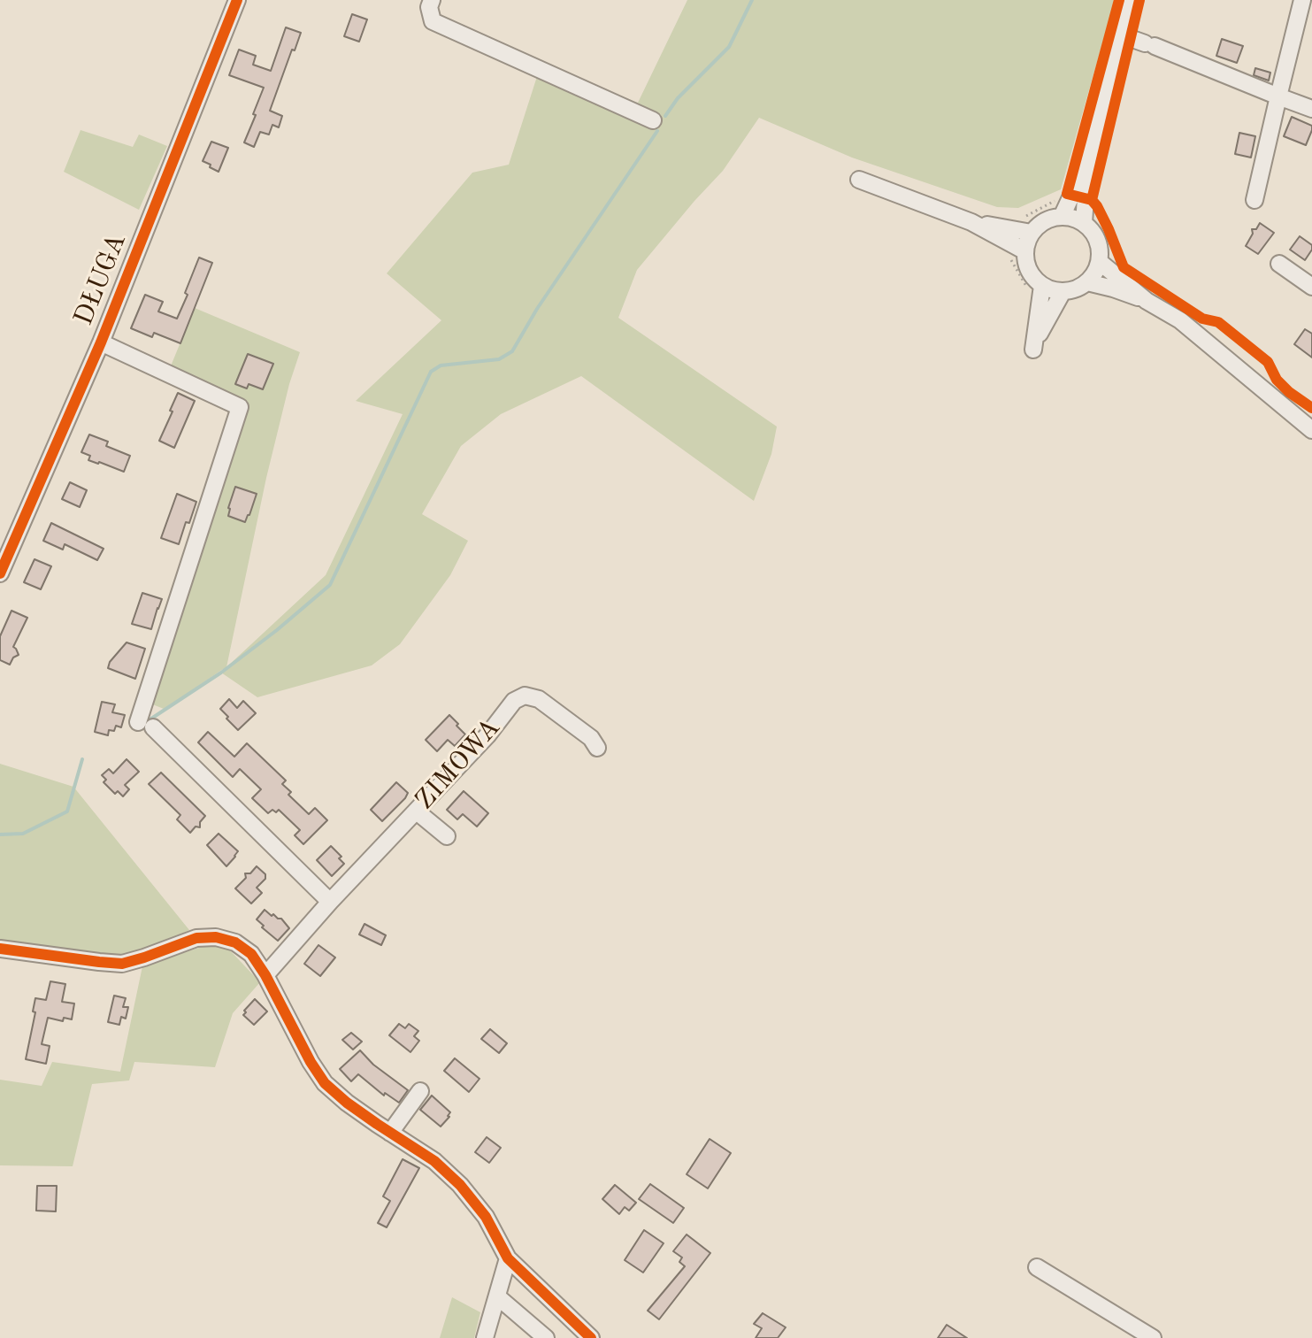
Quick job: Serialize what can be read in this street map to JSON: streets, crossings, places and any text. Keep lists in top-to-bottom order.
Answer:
{
  "streets": {
    "street": ["DŁUGA", "ZIMOWA"]
  },
  "crossings": [
    ["DŁUGA", "ZIMOWA"]
  ]
}
